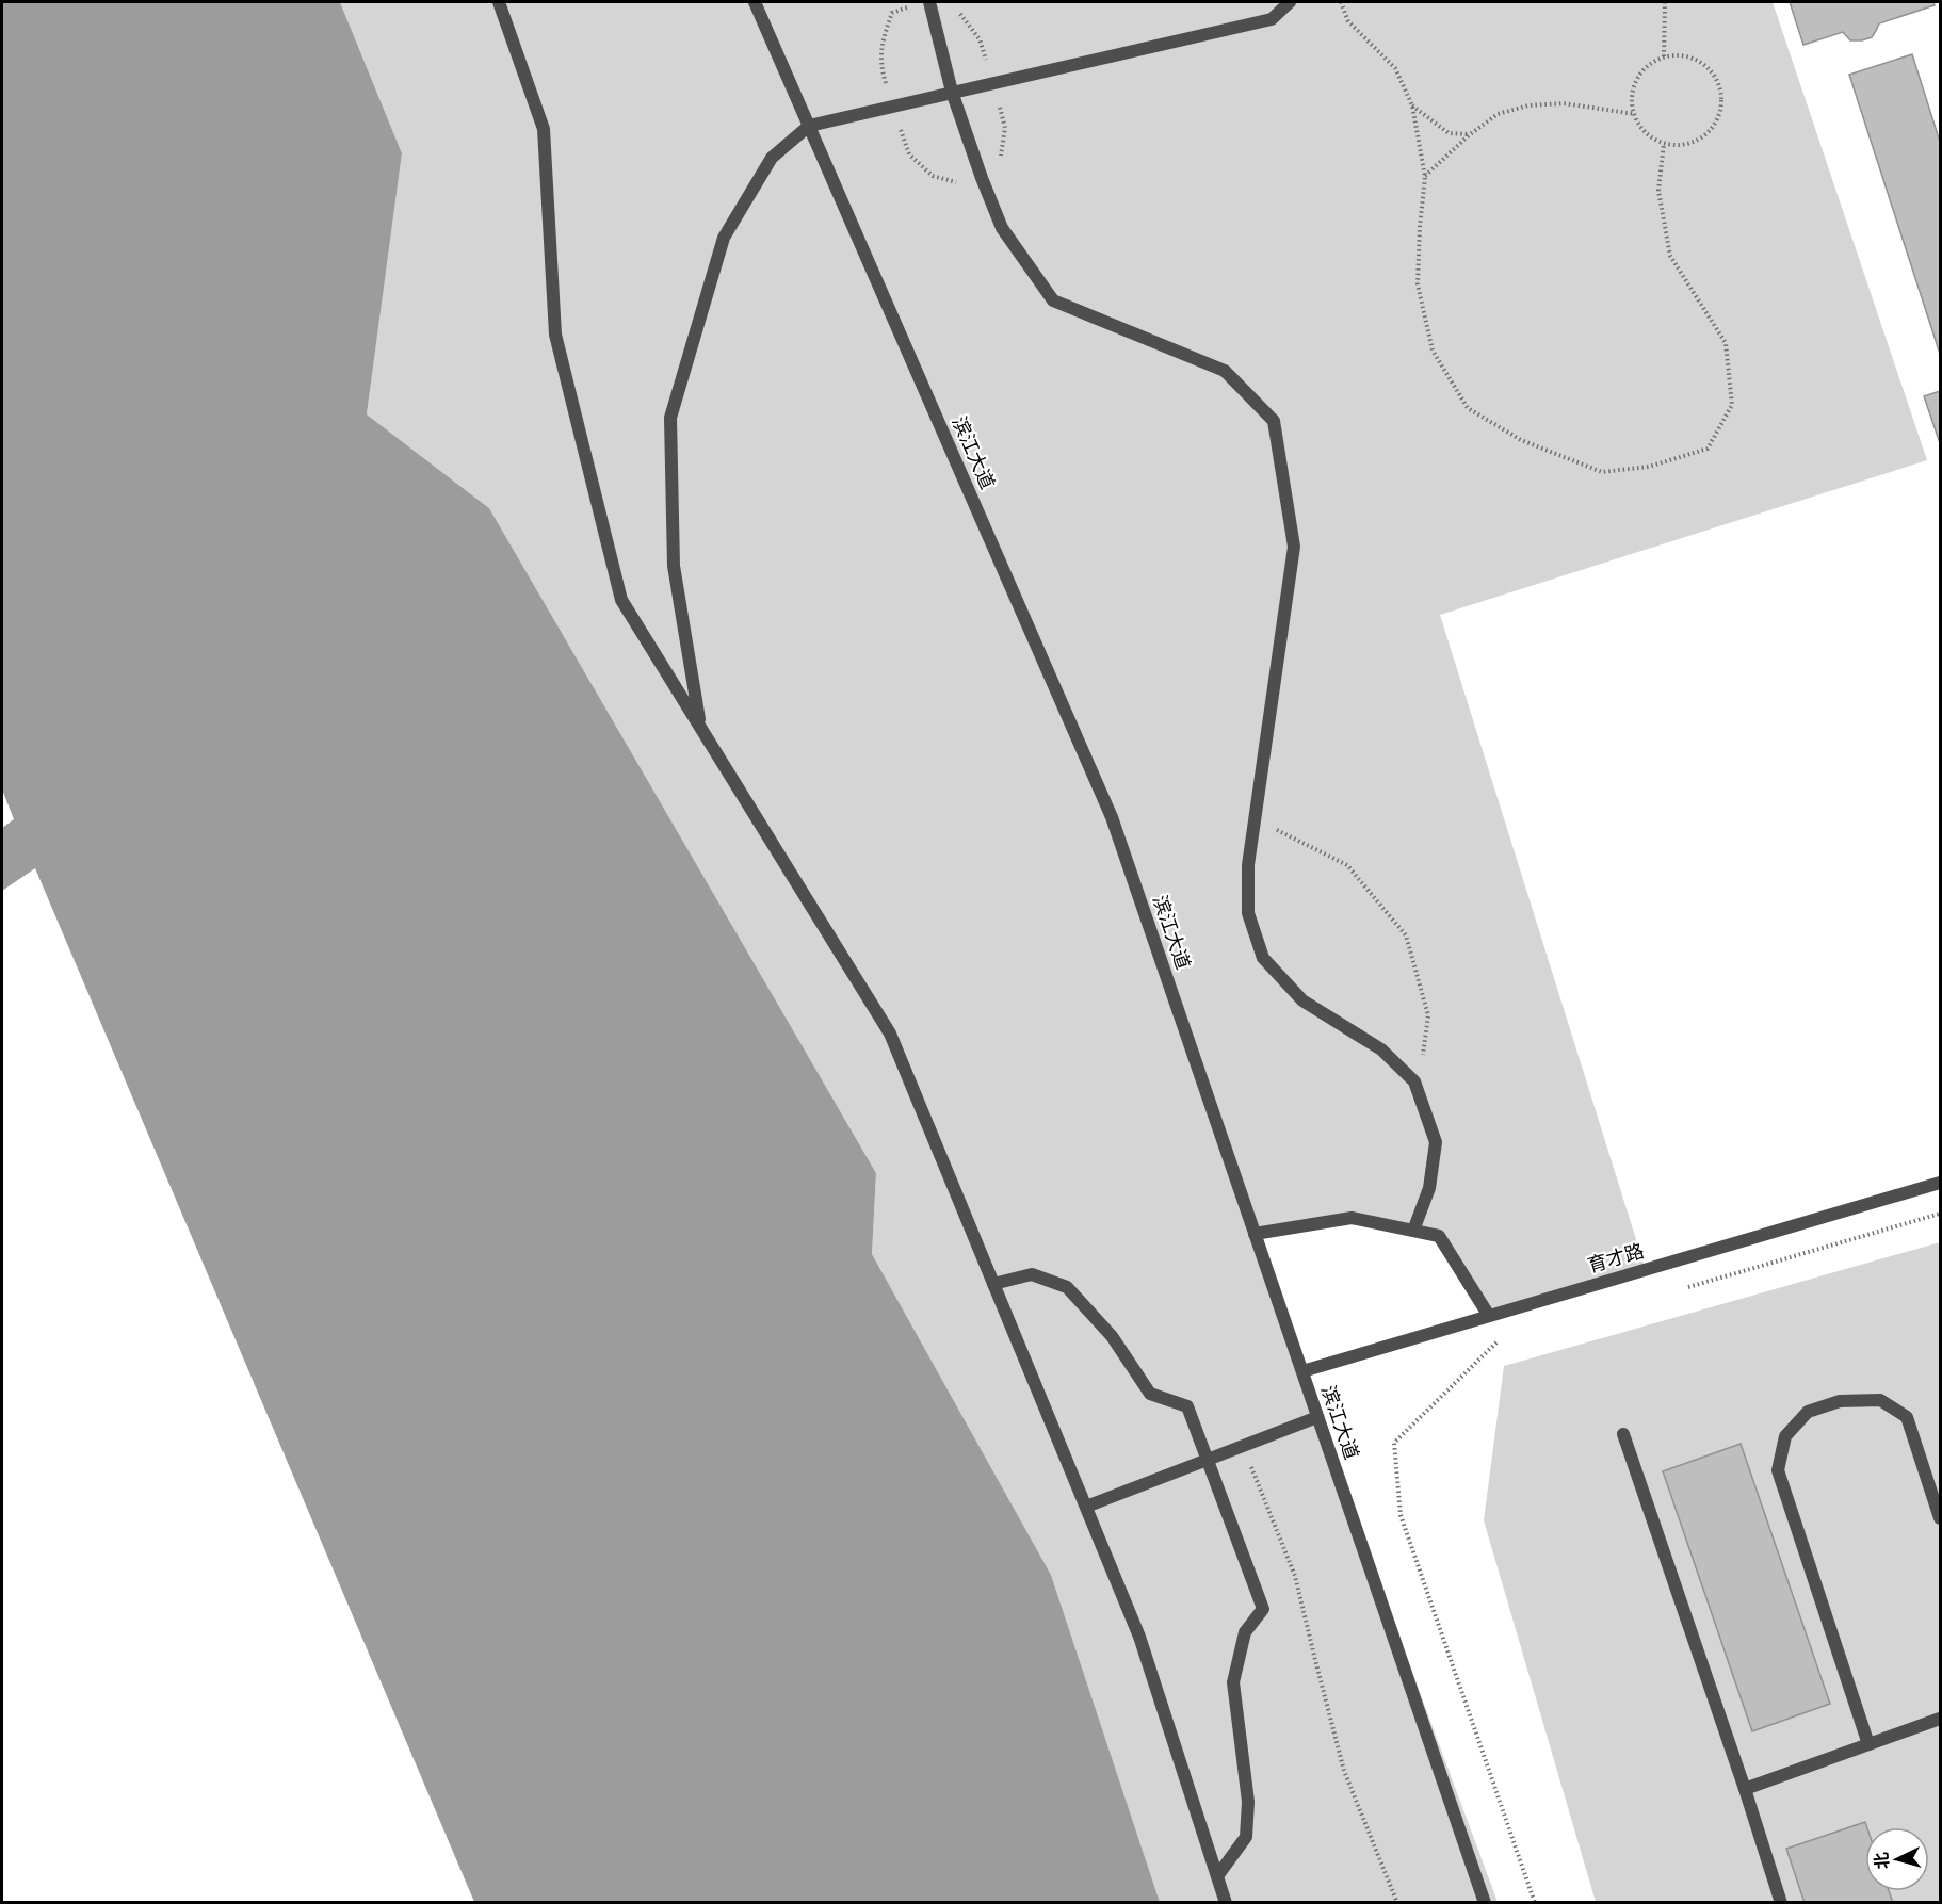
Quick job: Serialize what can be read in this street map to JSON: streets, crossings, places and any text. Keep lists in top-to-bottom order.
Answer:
{
  "streets": {
    "street": ["滨江大道", "育才路"]
  },
  "crossings": [
    ["滨江大道", "育才路"]
  ],
  "north": "left"
}
